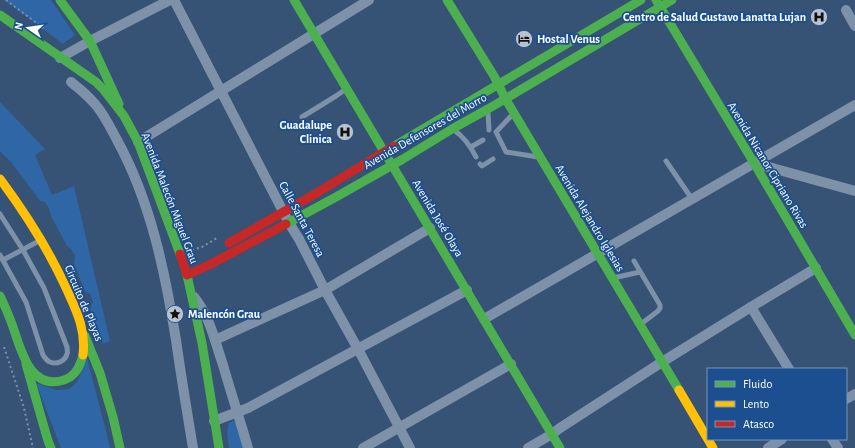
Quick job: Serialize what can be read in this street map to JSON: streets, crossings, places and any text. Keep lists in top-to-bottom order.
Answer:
{
  "streets": {
    "main road": [
      "Avenida Defensores del Morro",
      "Avenida Nicanor Cipriano Rivas",
      "Avenida Malecón Miguel Grau",
      "Avenida José Olaya",
      "Avenida Alejandro Iglesias",
      "Circuito de Playas"
    ],
    "street": ["Calle Santa Teresa"]
  },
  "crossings": [
    ["Avenida Defensores del Morro", "Avenida Nicanor Cipriano Rivas"],
    ["Avenida Defensores del Morro", "Avenida Malecón Miguel Grau"],
    ["Avenida Defensores del Morro", "Avenida José Olaya"],
    ["Avenida Defensores del Morro", "Avenida Alejandro Iglesias"],
    ["Avenida Defensores del Morro", "Calle Santa Teresa"]
  ],
  "places": {
    "hospital": ["Centro de Salud Gustavo Lanatta Lujan", "Guadalupe Clinica"],
    "hotel": ["Hostal Venus"],
    "place": ["Malencón Grau"]
  },
  "legend": ["Fluido", "Lento", "Atasco"],
  "north": "left"
}
